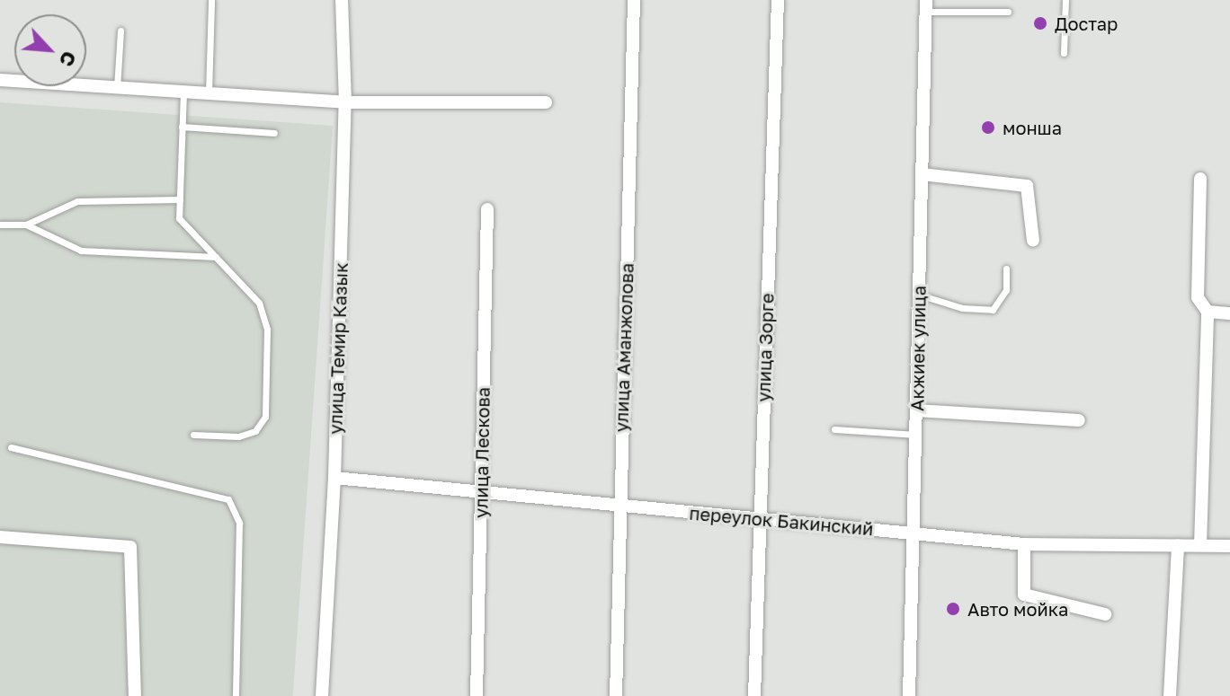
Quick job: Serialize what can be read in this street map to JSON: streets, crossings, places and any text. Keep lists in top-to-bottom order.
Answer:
{
  "streets": {
    "street": [
      "улица Аманжолова",
      "улица Зорге",
      "улица Темир Казык",
      "Акжиек улица",
      "улица Лескова",
      "переулок Бакинский"
    ]
  },
  "crossings": [
    ["улица Аманжолова", "переулок Бакинский"],
    ["улица Зорге", "переулок Бакинский"],
    ["улица Темир Казык", "переулок Бакинский"],
    ["Акжиек улица", "переулок Бакинский"],
    ["улица Лескова", "переулок Бакинский"]
  ],
  "places": ["Достар", "монша", "Авто мойка"],
  "north": "bottom right"
}
